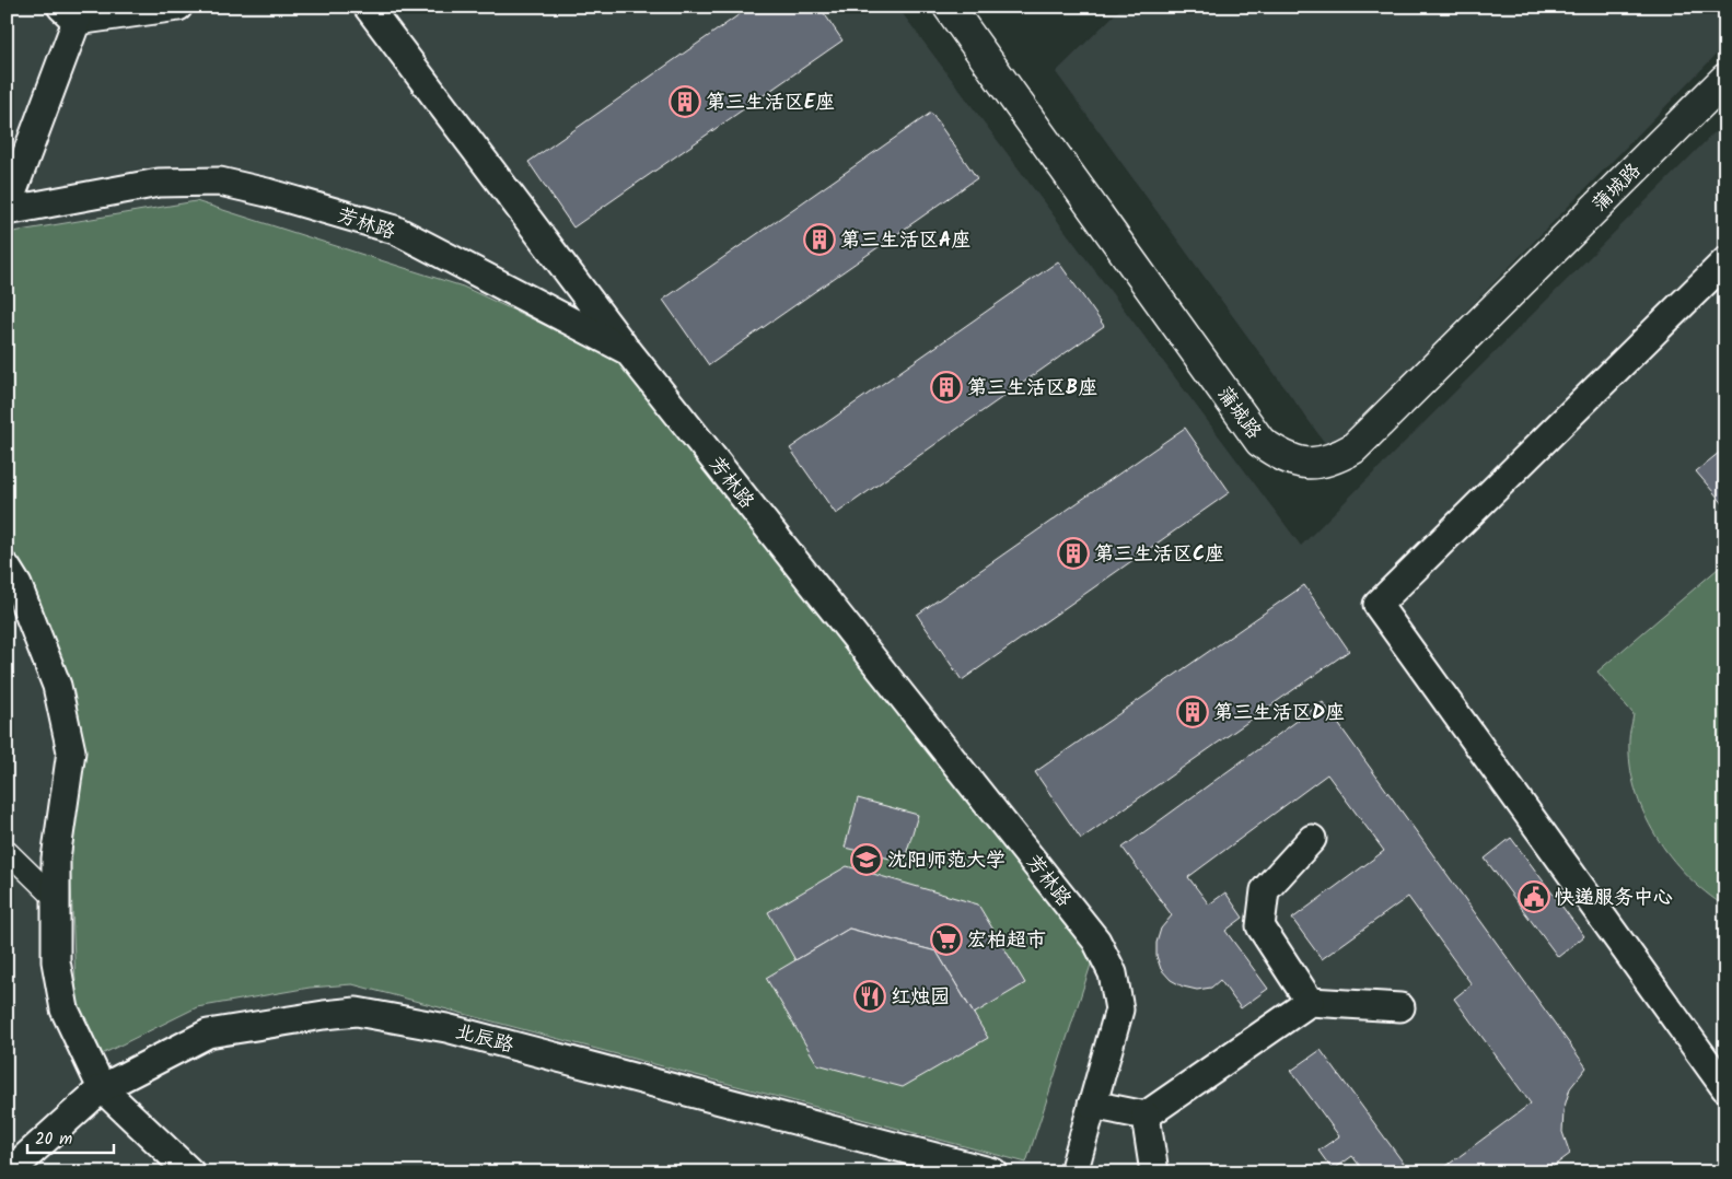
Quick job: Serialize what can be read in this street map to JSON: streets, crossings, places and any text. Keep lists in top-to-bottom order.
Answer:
{
  "streets": {
    "street": ["蒲城路", "芳林路", "北辰路"]
  },
  "places": {
    "building": [
      "第三生活区E座",
      "第三生活区A座",
      "第三生活区B座",
      "第三生活区C座",
      "第三生活区D座"
    ],
    "school or university": ["沈阳师范大学"],
    "public building": ["快递服务中心"],
    "supermarket": ["宏柏超市"],
    "restaurant": ["红烛园"]
  },
  "scale_bar": "20 m"
}
